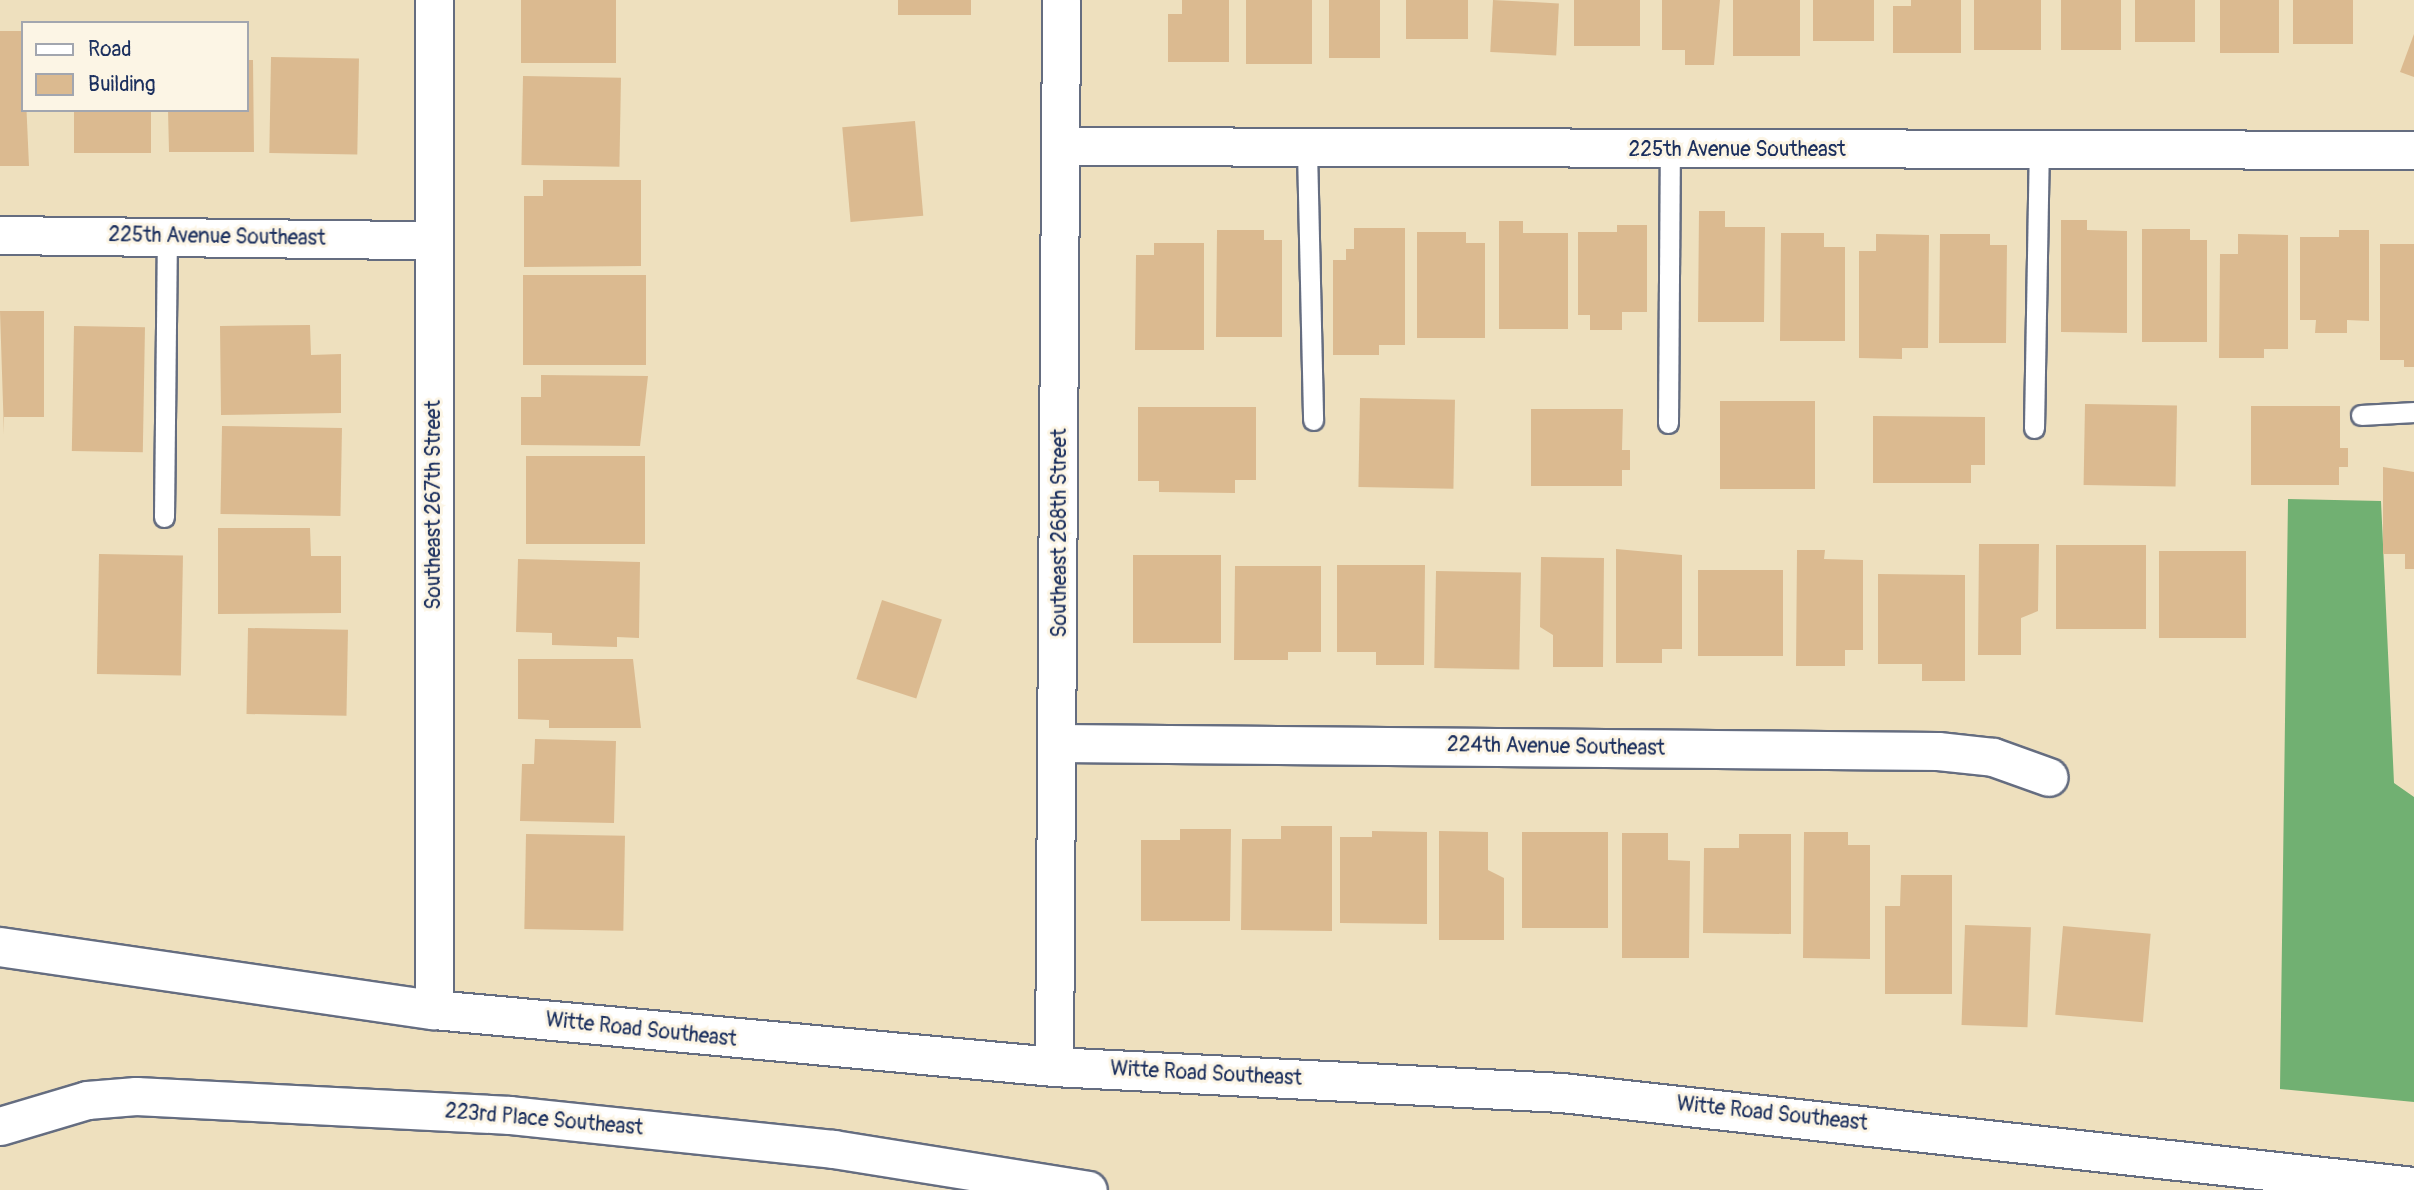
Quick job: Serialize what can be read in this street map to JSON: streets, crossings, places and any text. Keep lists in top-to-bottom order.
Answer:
{
  "streets": {
    "street": [
      "225th Avenue Southeast",
      "Southeast 267th Street",
      "Southeast 268th Street",
      "224th Avenue Southeast",
      "Witte Road Southeast",
      "223rd Place Southeast"
    ]
  },
  "crossings": [
    ["225th Avenue Southeast", "Southeast 267th Street"],
    ["225th Avenue Southeast", "Southeast 268th Street"],
    ["Southeast 267th Street", "Witte Road Southeast"],
    ["Southeast 268th Street", "224th Avenue Southeast"],
    ["Southeast 268th Street", "Witte Road Southeast"]
  ],
  "legend": ["Road", "Building"]
}
